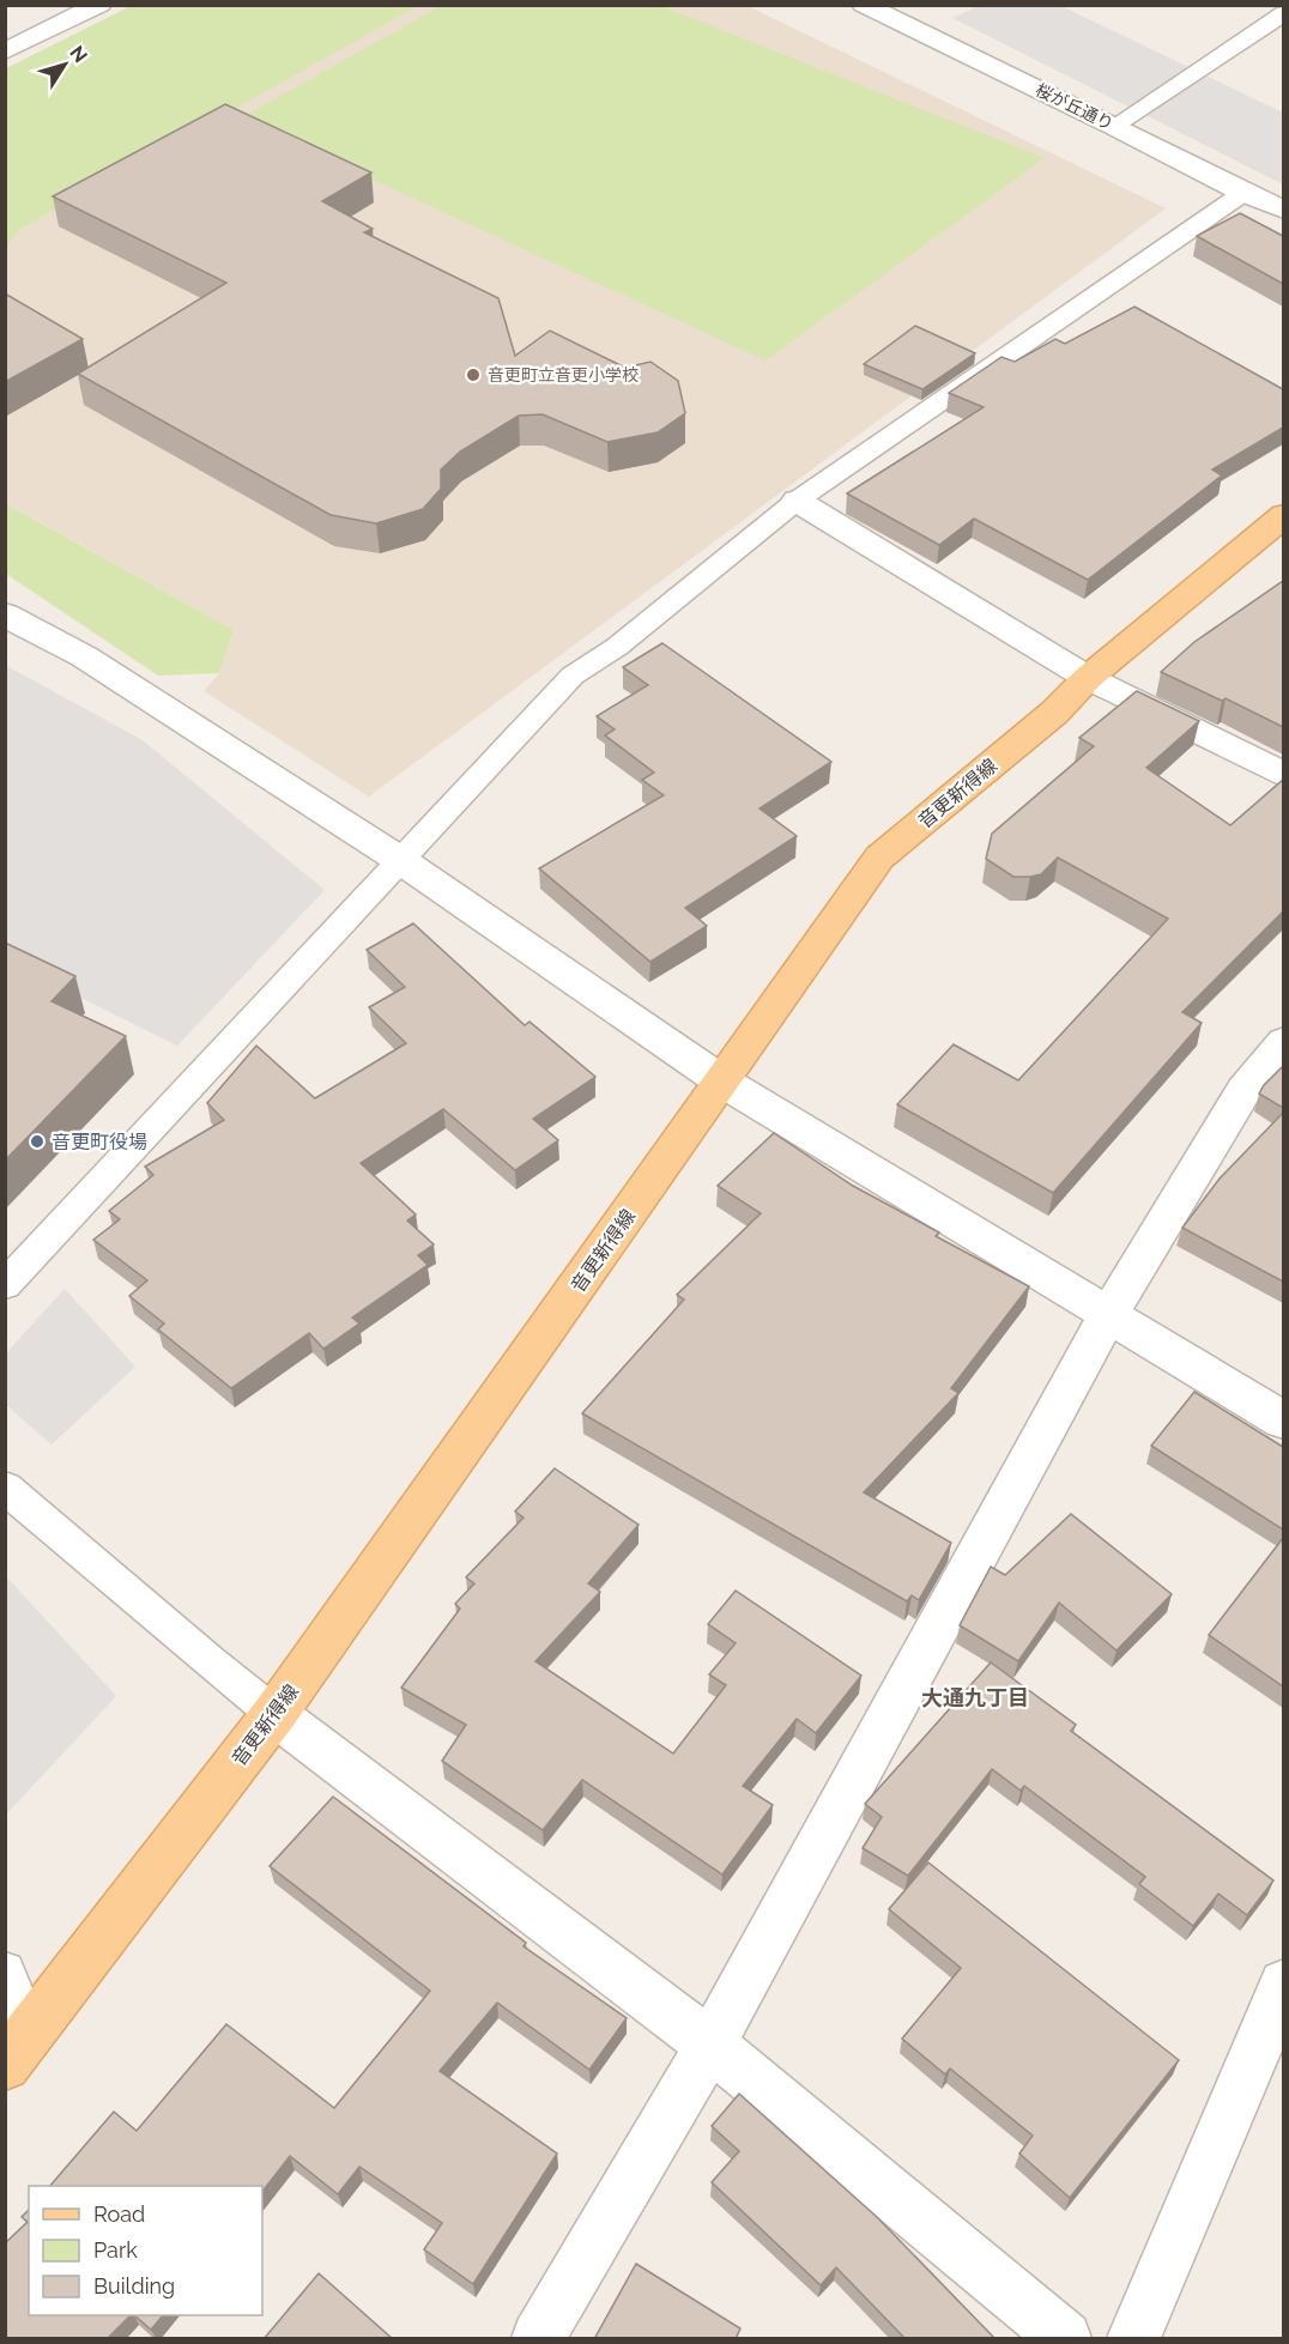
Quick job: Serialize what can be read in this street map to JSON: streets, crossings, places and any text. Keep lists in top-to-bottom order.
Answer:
{
  "streets": {
    "main road": ["音更新得線"],
    "street": ["桜が丘通り"]
  },
  "districts": ["大通九丁目"],
  "places": ["音更町立音更小学校", "音更町役場"],
  "legend": ["Road", "Park", "Building"],
  "north": "top right"
}
